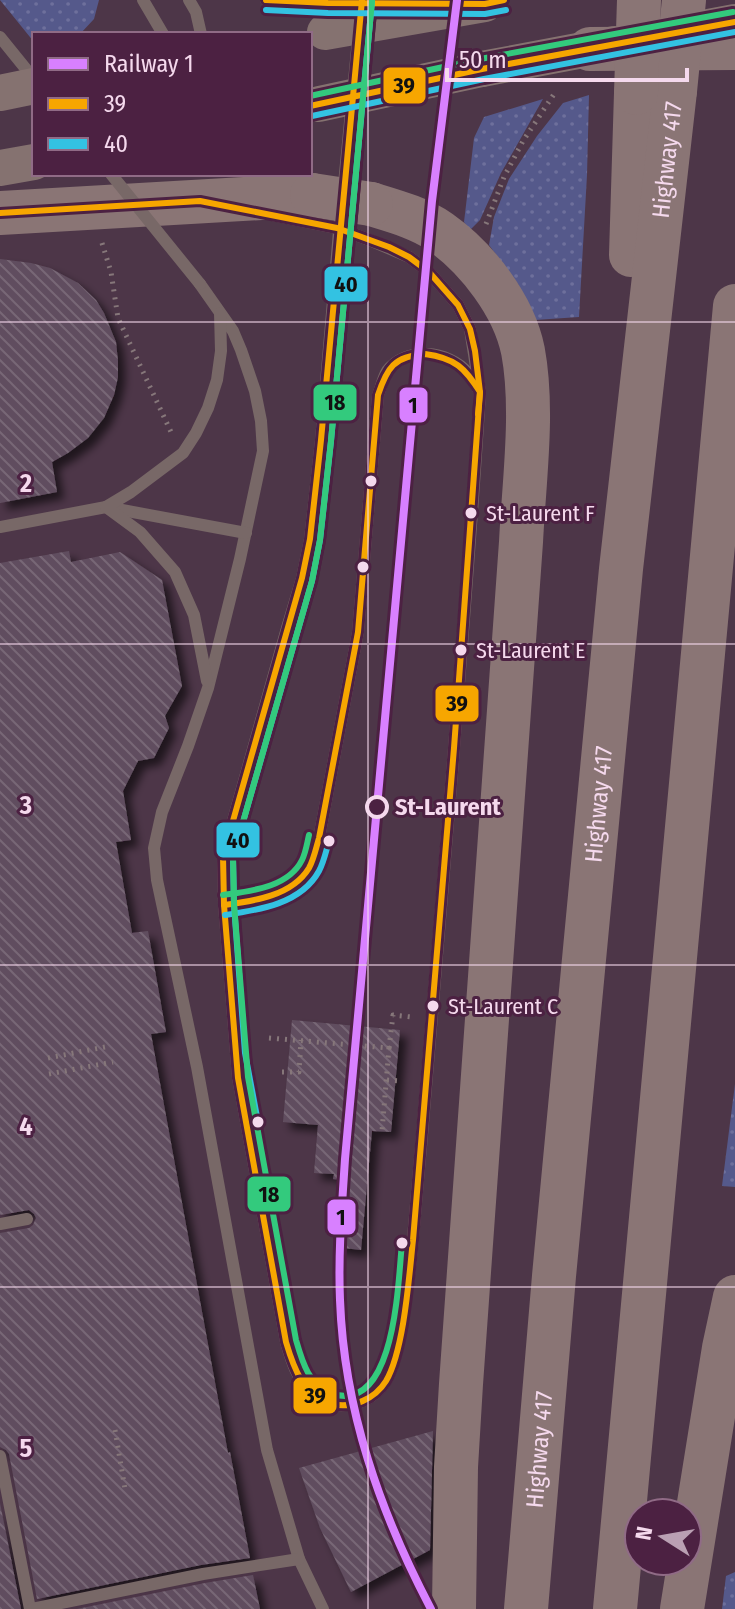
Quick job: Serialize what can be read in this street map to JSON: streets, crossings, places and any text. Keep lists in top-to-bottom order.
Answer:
{
  "streets": {
    "highway": ["Highway 417"]
  },
  "places": [
    "St-Laurent F",
    "St-Laurent E",
    "St-Laurent",
    "St-Laurent C"
  ],
  "lines": [
    "rail line 1",
    "transit line 39",
    "transit line 40",
    "transit line 18"
  ],
  "legend": ["Railway 1", "39", "40"],
  "scale_bar": "50 m",
  "north": "left",
  "grid": {
    "rows": [
      "2",
      "3",
      "4",
      "5"
    ]
  }
}
